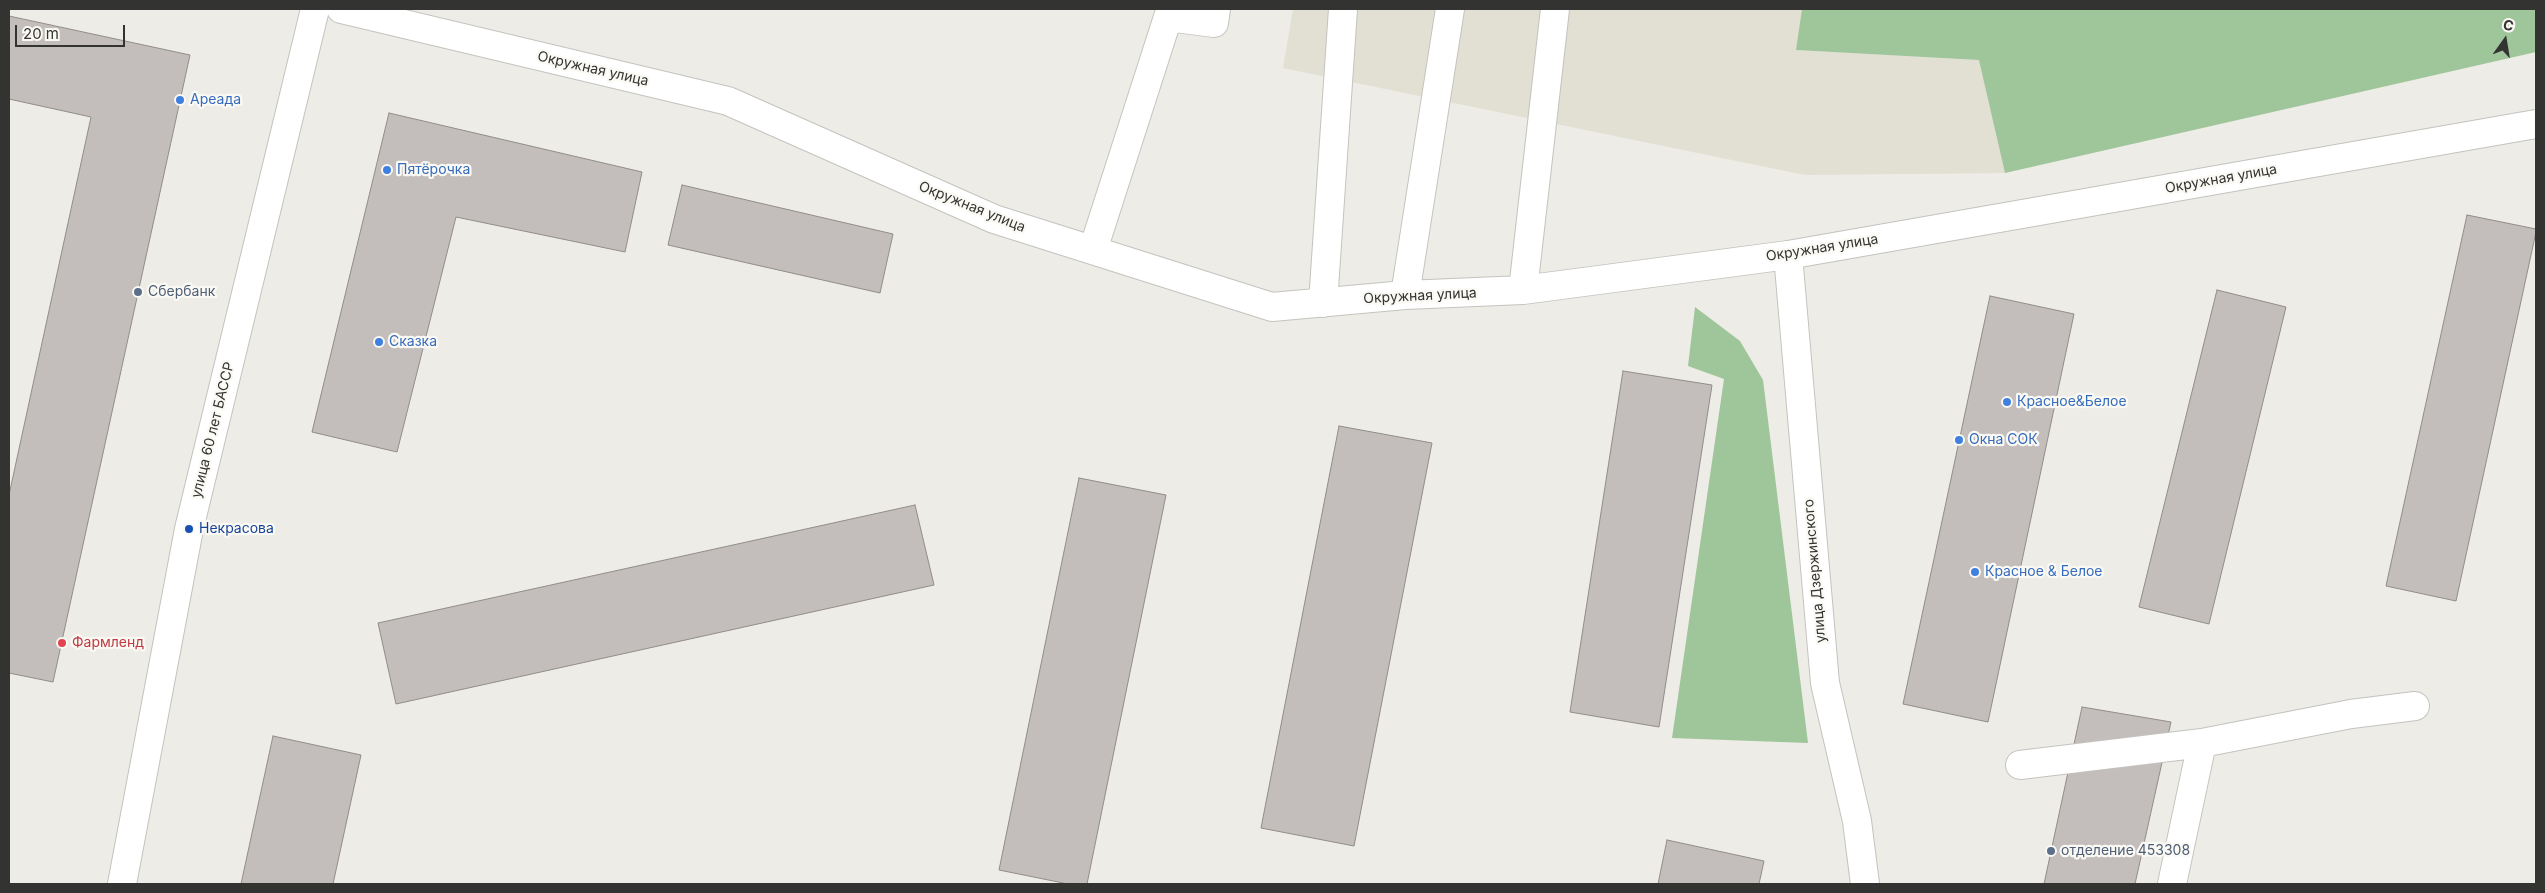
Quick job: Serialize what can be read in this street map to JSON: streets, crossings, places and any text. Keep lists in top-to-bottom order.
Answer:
{
  "streets": {
    "street": ["Окружная улица", "улица 60 лет БАССР", "улица Дзержинского"]
  },
  "crossings": [
    ["Окружная улица", "улица Дзержинского"]
  ],
  "places": [
    "Ареада",
    "Пятёрочка",
    "Сбербанк",
    "Сказка",
    "Красное&Белое",
    "Окна СОК",
    "Некрасова",
    "Красное & Белое",
    "Фармленд",
    "отделение 453308"
  ],
  "scale_bar": "20 m",
  "north": "top"
}
